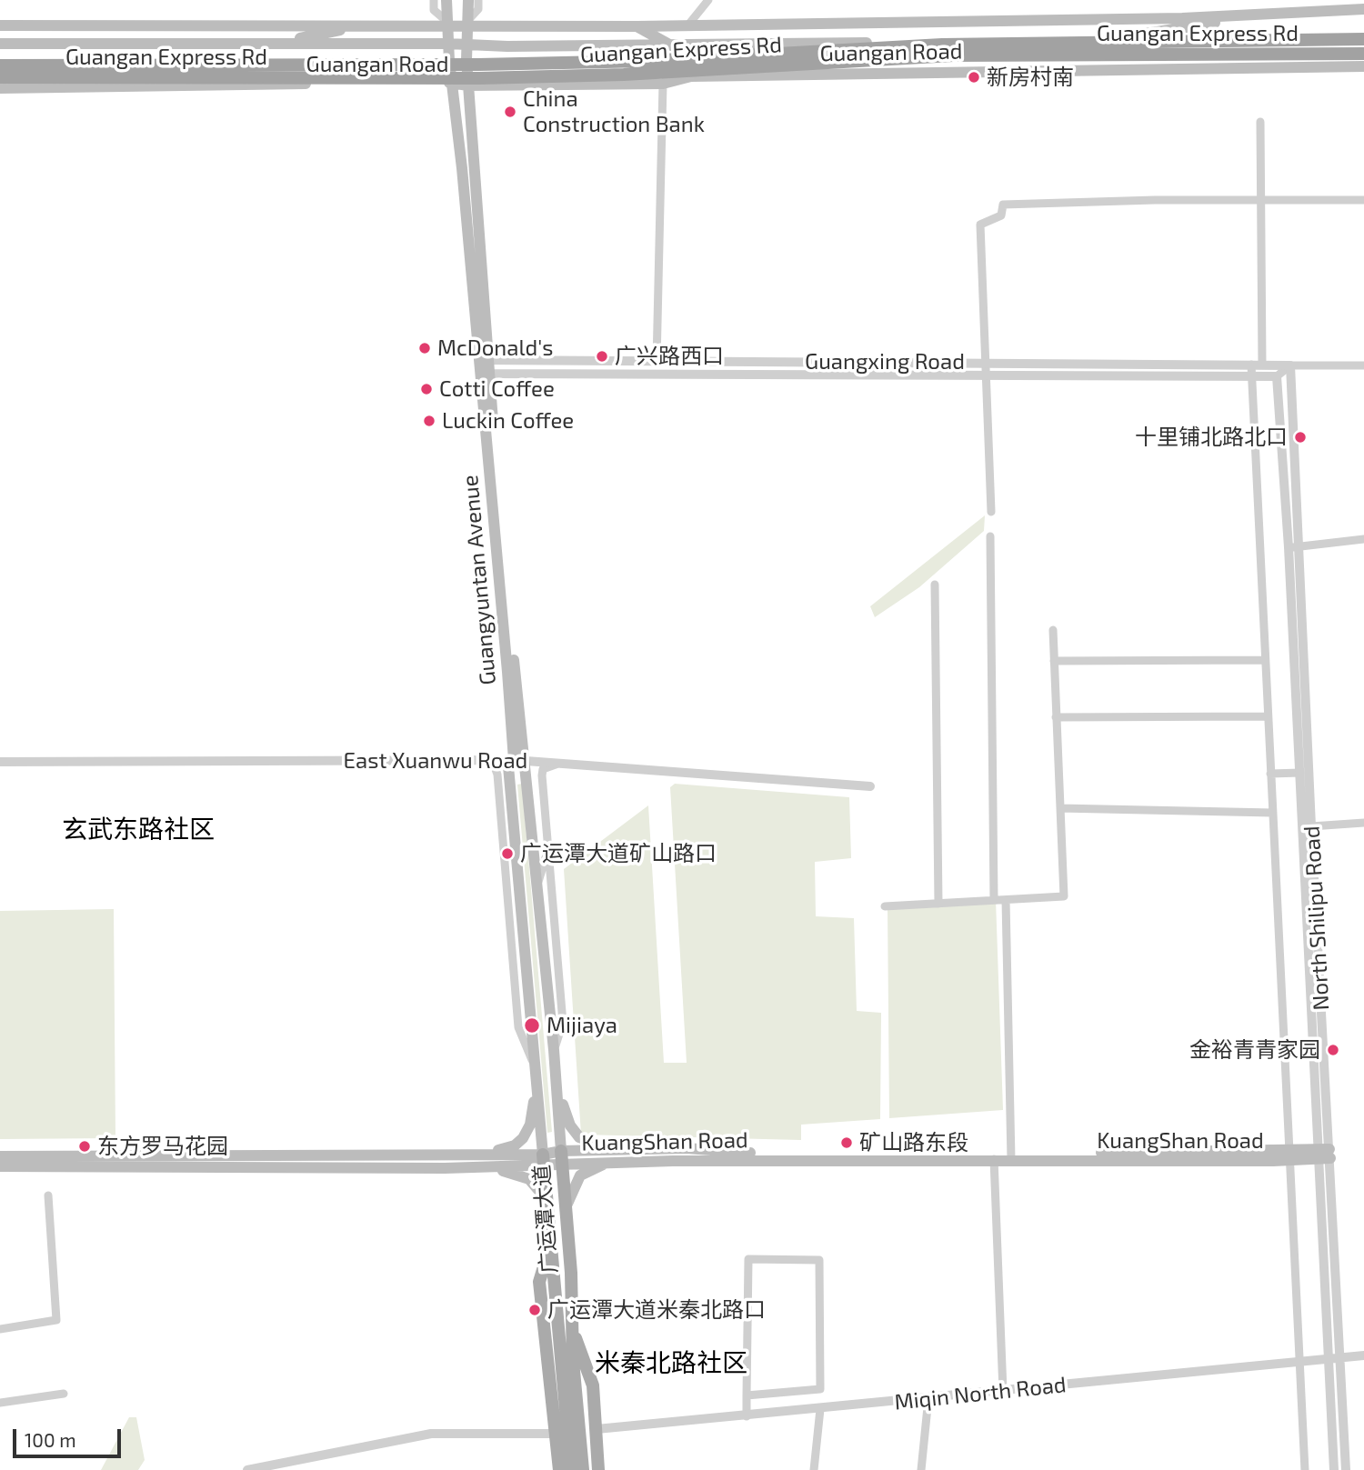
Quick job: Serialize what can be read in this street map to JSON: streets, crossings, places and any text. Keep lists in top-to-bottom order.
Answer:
{
  "streets": {
    "highway": ["Guangan Express Rd"],
    "main road": [
      "Guangan Road",
      "Guangyuntan Avenue",
      "KuangShan Road",
      "广运潭大道"
    ],
    "street": [
      "Guangxing Road",
      "East Xuanwu Road",
      "North Shilipu Road",
      "Miqin North Road"
    ]
  },
  "crossings": [
    ["Guangan Road", "Guangyuntan Avenue"],
    ["Guangxing Road", "Guangyuntan Avenue"],
    ["Guangxing Road", "North Shilipu Road"],
    ["Guangyuntan Avenue", "East Xuanwu Road"],
    ["Guangyuntan Avenue", "KuangShan Road"],
    ["Guangyuntan Avenue", "广运潭大道"],
    ["North Shilipu Road", "KuangShan Road"],
    ["North Shilipu Road", "Miqin North Road"],
    ["KuangShan Road", "广运潭大道"]
  ],
  "districts": ["玄武东路社区", "米秦北路社区"],
  "places": [
    "新房村南",
    "China Construction Bank",
    "McDonald's",
    "广兴路西口",
    "Cotti Coffee",
    "Luckin Coffee",
    "十里铺北路北口",
    "广运潭大道矿山路口",
    "Mijiaya",
    "金裕青青家园",
    "矿山路东段",
    "东方罗马花园",
    "广运潭大道米秦北路口"
  ],
  "scale_bar": "100 m"
}
